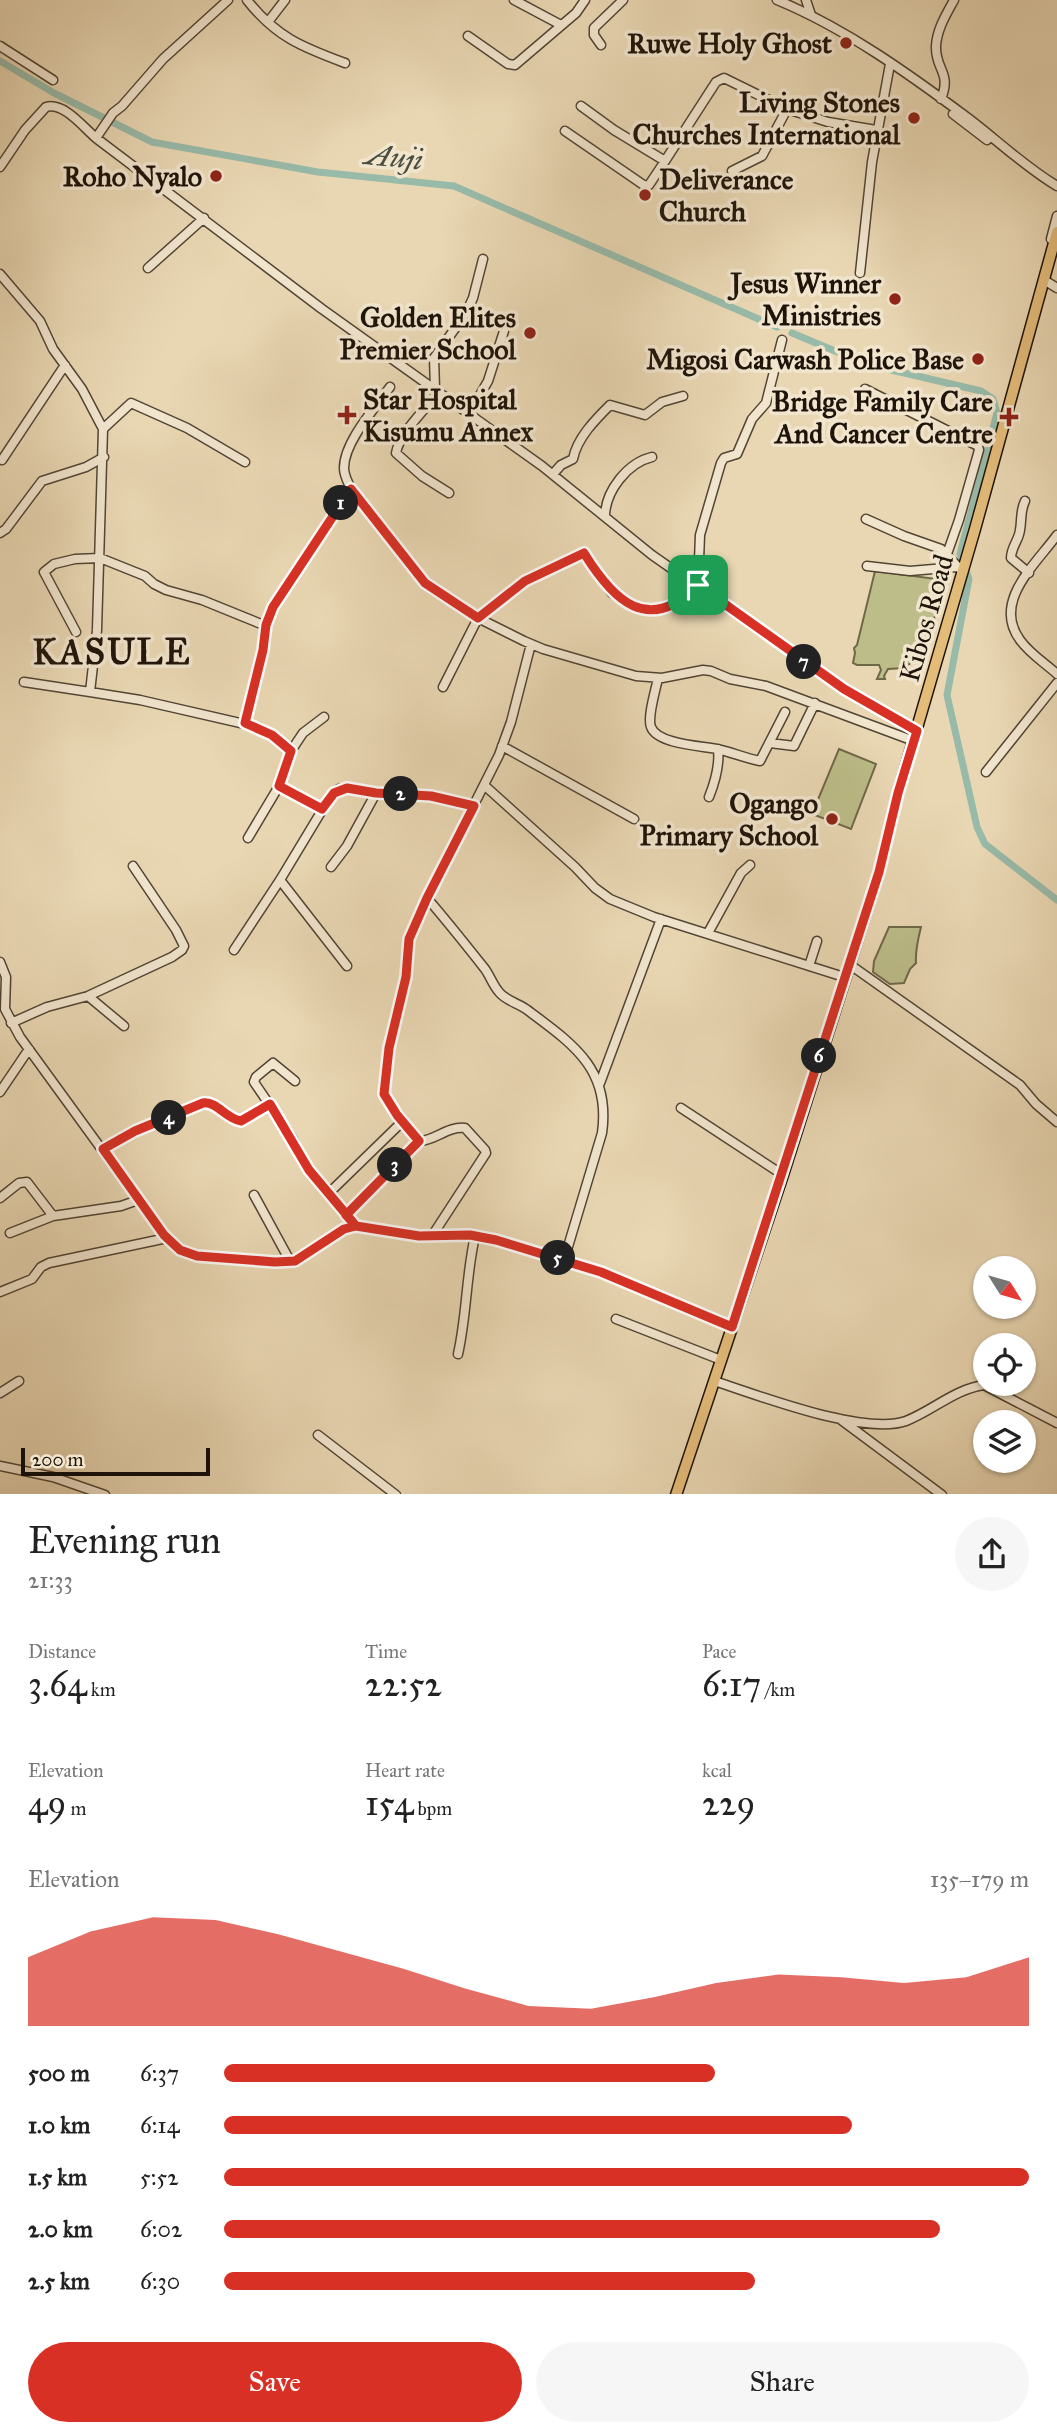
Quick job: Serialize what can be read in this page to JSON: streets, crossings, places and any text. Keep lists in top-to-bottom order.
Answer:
{
  "streets": {
    "main road": ["Kibos Road"]
  },
  "districts": ["KASULE"],
  "water": ["Auji"],
  "places": {
    "other": [
      "Ruwe Holy Ghost",
      "Living Stones Churches International",
      "Roho Nyalo",
      "Deliverance Church",
      "Jesus Winner Ministries",
      "Golden Elites Premier School",
      "Migosi Carwash Police Base",
      "Ogango Primary School"
    ],
    "health": ["Star Hospital Kisumu Annex", "Bridge Family Care And Cancer Centre"]
  },
  "scale_bar": "200 m",
  "north": "bottom right",
  "page": {
    "pins": [
      "1",
      "7",
      "2",
      "6",
      "4",
      "3",
      "5"
    ],
    "scale": "200 m",
    "heading": ["Evening run", "21:33"],
    "stats": [
      ["Distance", "3.64 km"],
      ["Time", "22:52"],
      ["Pace", "6:17 /km"],
      ["Elevation", "49 m"],
      ["Heart rate", "154 bpm"],
      ["kcal", "229"]
    ],
    "chart": ["Elevation", "135–179 m"],
    "list": [
      {
        "name": "500 m",
        "note": "6:37"
      },
      {
        "name": "1.0 km",
        "note": "6:14"
      },
      {
        "name": "1.5 km",
        "note": "5:52"
      },
      {
        "name": "2.0 km",
        "note": "6:02"
      },
      {
        "name": "2.5 km",
        "note": "6:30"
      }
    ],
    "buttons": ["Save", "Share"]
  }
}
